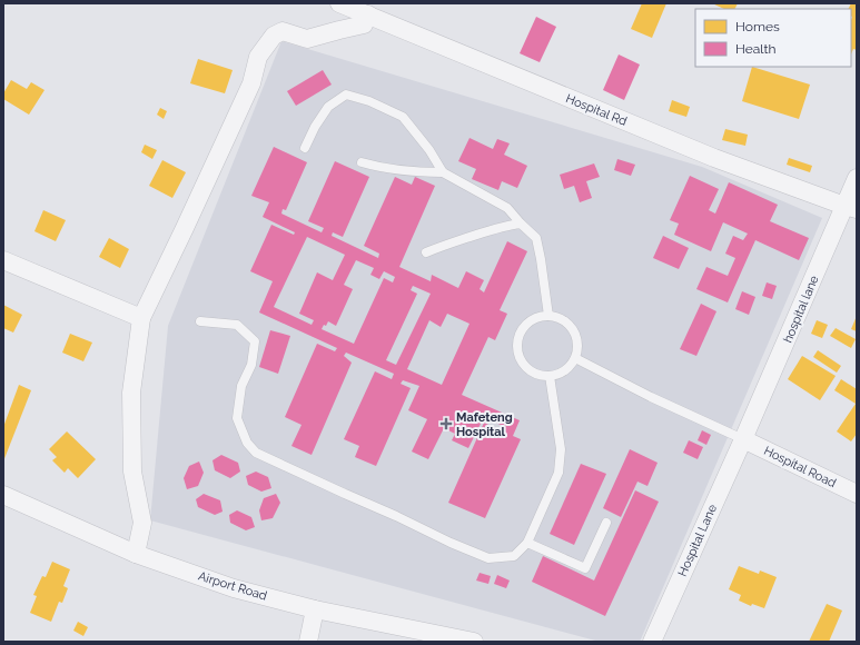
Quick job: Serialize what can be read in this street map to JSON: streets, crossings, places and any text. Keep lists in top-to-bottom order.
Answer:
{
  "streets": {
    "street": [
      "Hospital Rd",
      "hospital lane",
      "Hospital Road",
      "Hospital Lane",
      "Airport Road"
    ]
  },
  "crossings": [
    ["Hospital Rd", "hospital lane"],
    ["hospital lane", "Hospital Road"],
    ["hospital lane", "Hospital Lane"],
    ["Hospital Road", "Hospital Lane"]
  ],
  "places": {
    "health": ["Mafeteng Hospital"]
  },
  "legend": ["Homes", "Health"]
}
